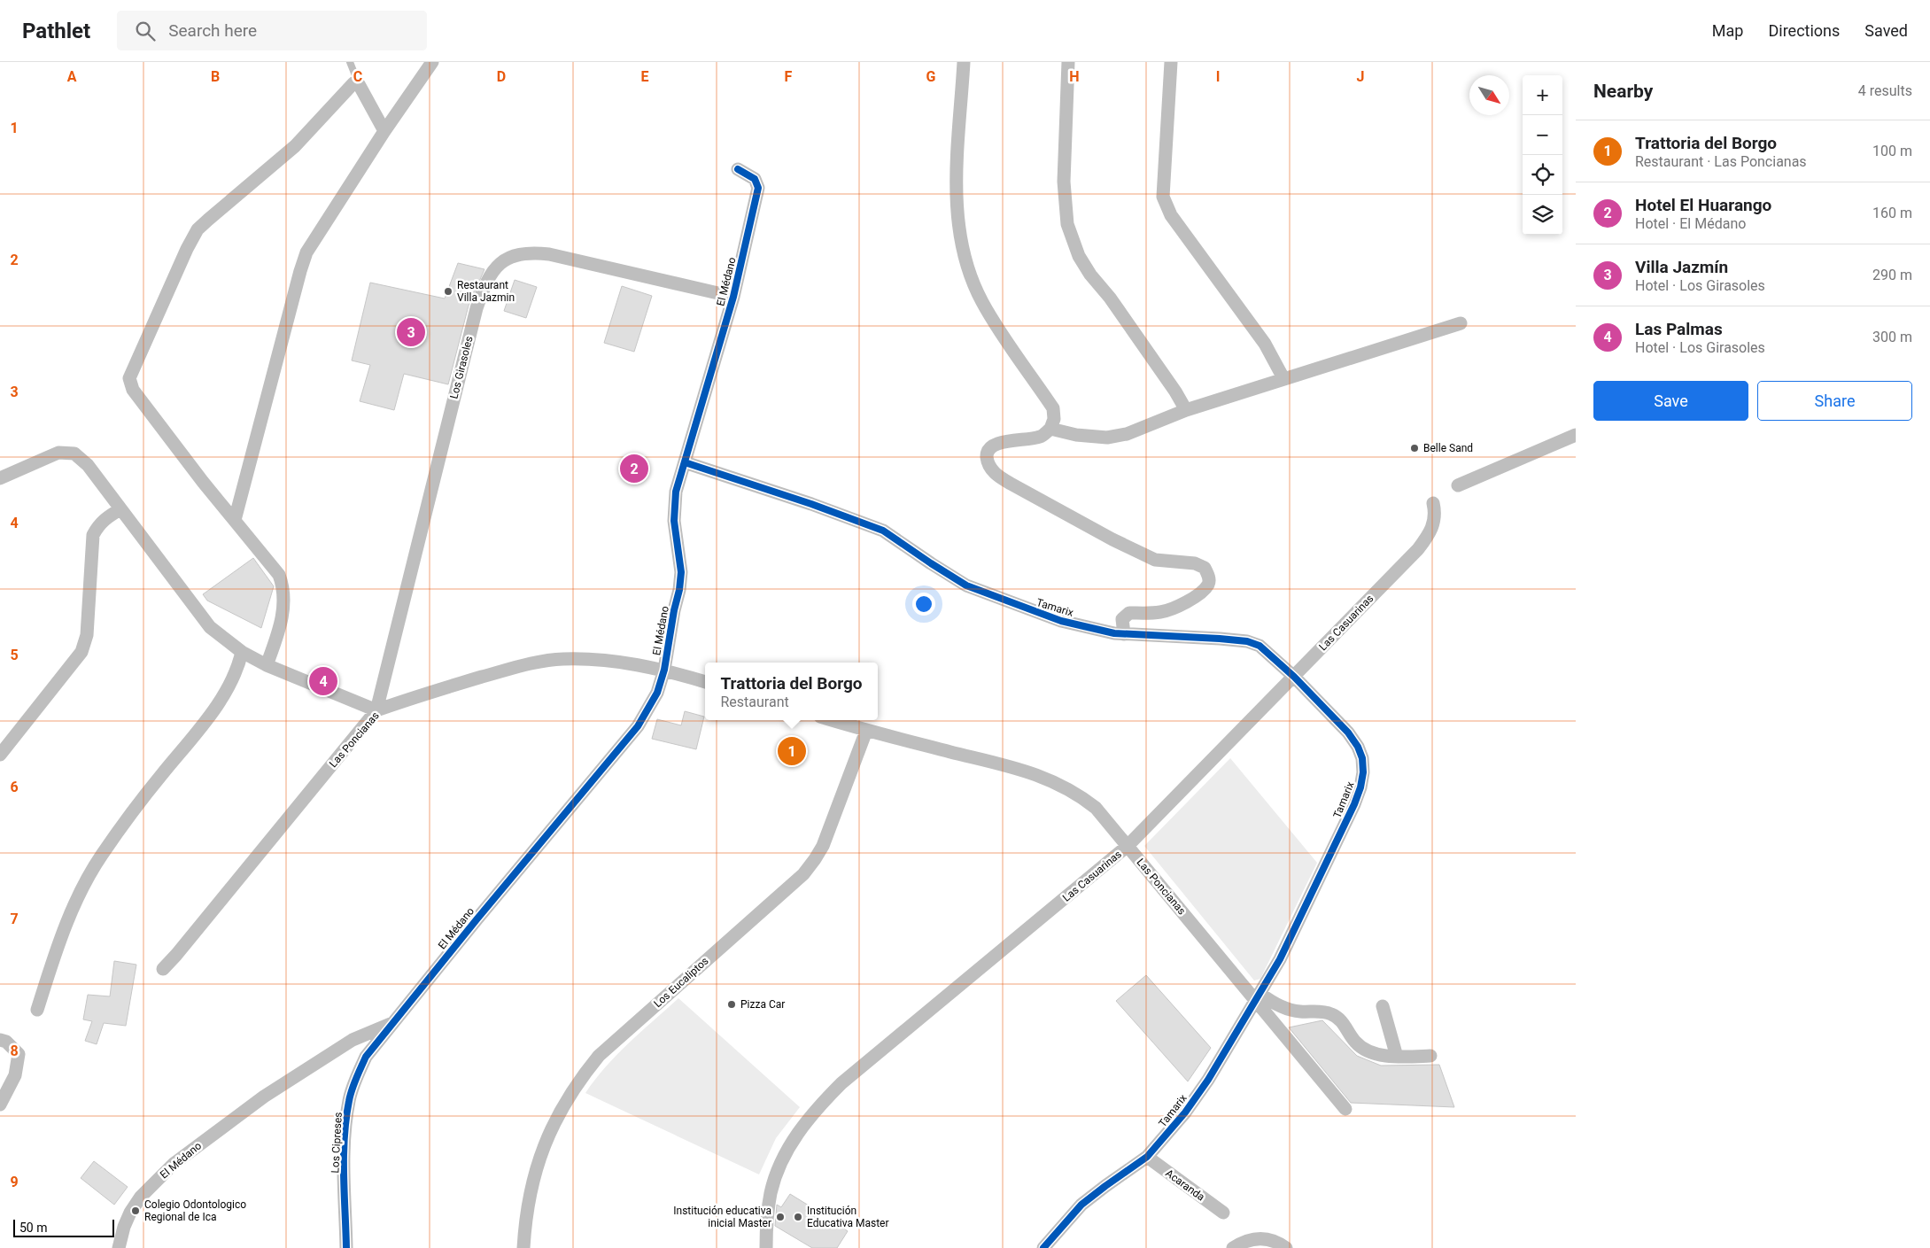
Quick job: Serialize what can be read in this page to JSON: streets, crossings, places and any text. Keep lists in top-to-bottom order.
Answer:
{
  "streets": {
    "street": [
      "El Médano",
      "Los Girasoles",
      "Tamarix",
      "Las Casuarinas",
      "Las Poncianas",
      "Los Eucaliptos",
      "Los Cipreses",
      "Acaranda"
    ]
  },
  "crossings": [
    ["El Médano", "Los Girasoles"],
    ["El Médano", "Tamarix"],
    ["El Médano", "Las Poncianas"],
    ["El Médano", "Los Cipreses"],
    ["Los Girasoles", "Las Poncianas"],
    ["Tamarix", "Las Casuarinas"],
    ["Tamarix", "Las Poncianas"],
    ["Tamarix", "Acaranda"],
    ["Las Casuarinas", "Las Poncianas"],
    ["Las Poncianas", "Los Eucaliptos"]
  ],
  "places": [
    "Restaurant Villa Jazmin",
    "Belle Sand",
    "Pizza Car",
    "Colegio Odontologico Regional de Ica",
    "Institución educativa inicial Master",
    "Institución Educativa Master"
  ],
  "scale_bar": "50 m",
  "north": "bottom right",
  "page": {
    "header": "Pathlet",
    "search": "Search here",
    "nav": ["Map", "Directions", "Saved"],
    "heading": ["Nearby", "4 results"],
    "map_buttons": ["+", "−"],
    "list": [
      {
        "mark": "1",
        "name": "Trattoria del Borgo",
        "note": "Restaurant · Las Poncianas",
        "value": "100 m"
      },
      {
        "mark": "2",
        "name": "Hotel El Huarango",
        "note": "Hotel · El Médano",
        "value": "160 m"
      },
      {
        "mark": "3",
        "name": "Villa Jazmín",
        "note": "Hotel · Los Girasoles",
        "value": "290 m"
      },
      {
        "mark": "4",
        "name": "Las Palmas",
        "note": "Hotel · Los Girasoles",
        "value": "300 m"
      }
    ],
    "pins": [
      "3",
      "2",
      "4",
      "1"
    ],
    "buttons": ["Save", "Share"],
    "popup": ["Trattoria del Borgo", "Restaurant"],
    "scale": "50 m"
  },
  "grid": {
    "columns": [
      "A",
      "B",
      "C",
      "D",
      "E",
      "F",
      "G",
      "H",
      "I",
      "J"
    ],
    "rows": [
      "1",
      "2",
      "3",
      "4",
      "5",
      "6",
      "7",
      "8",
      "9"
    ]
  }
}
